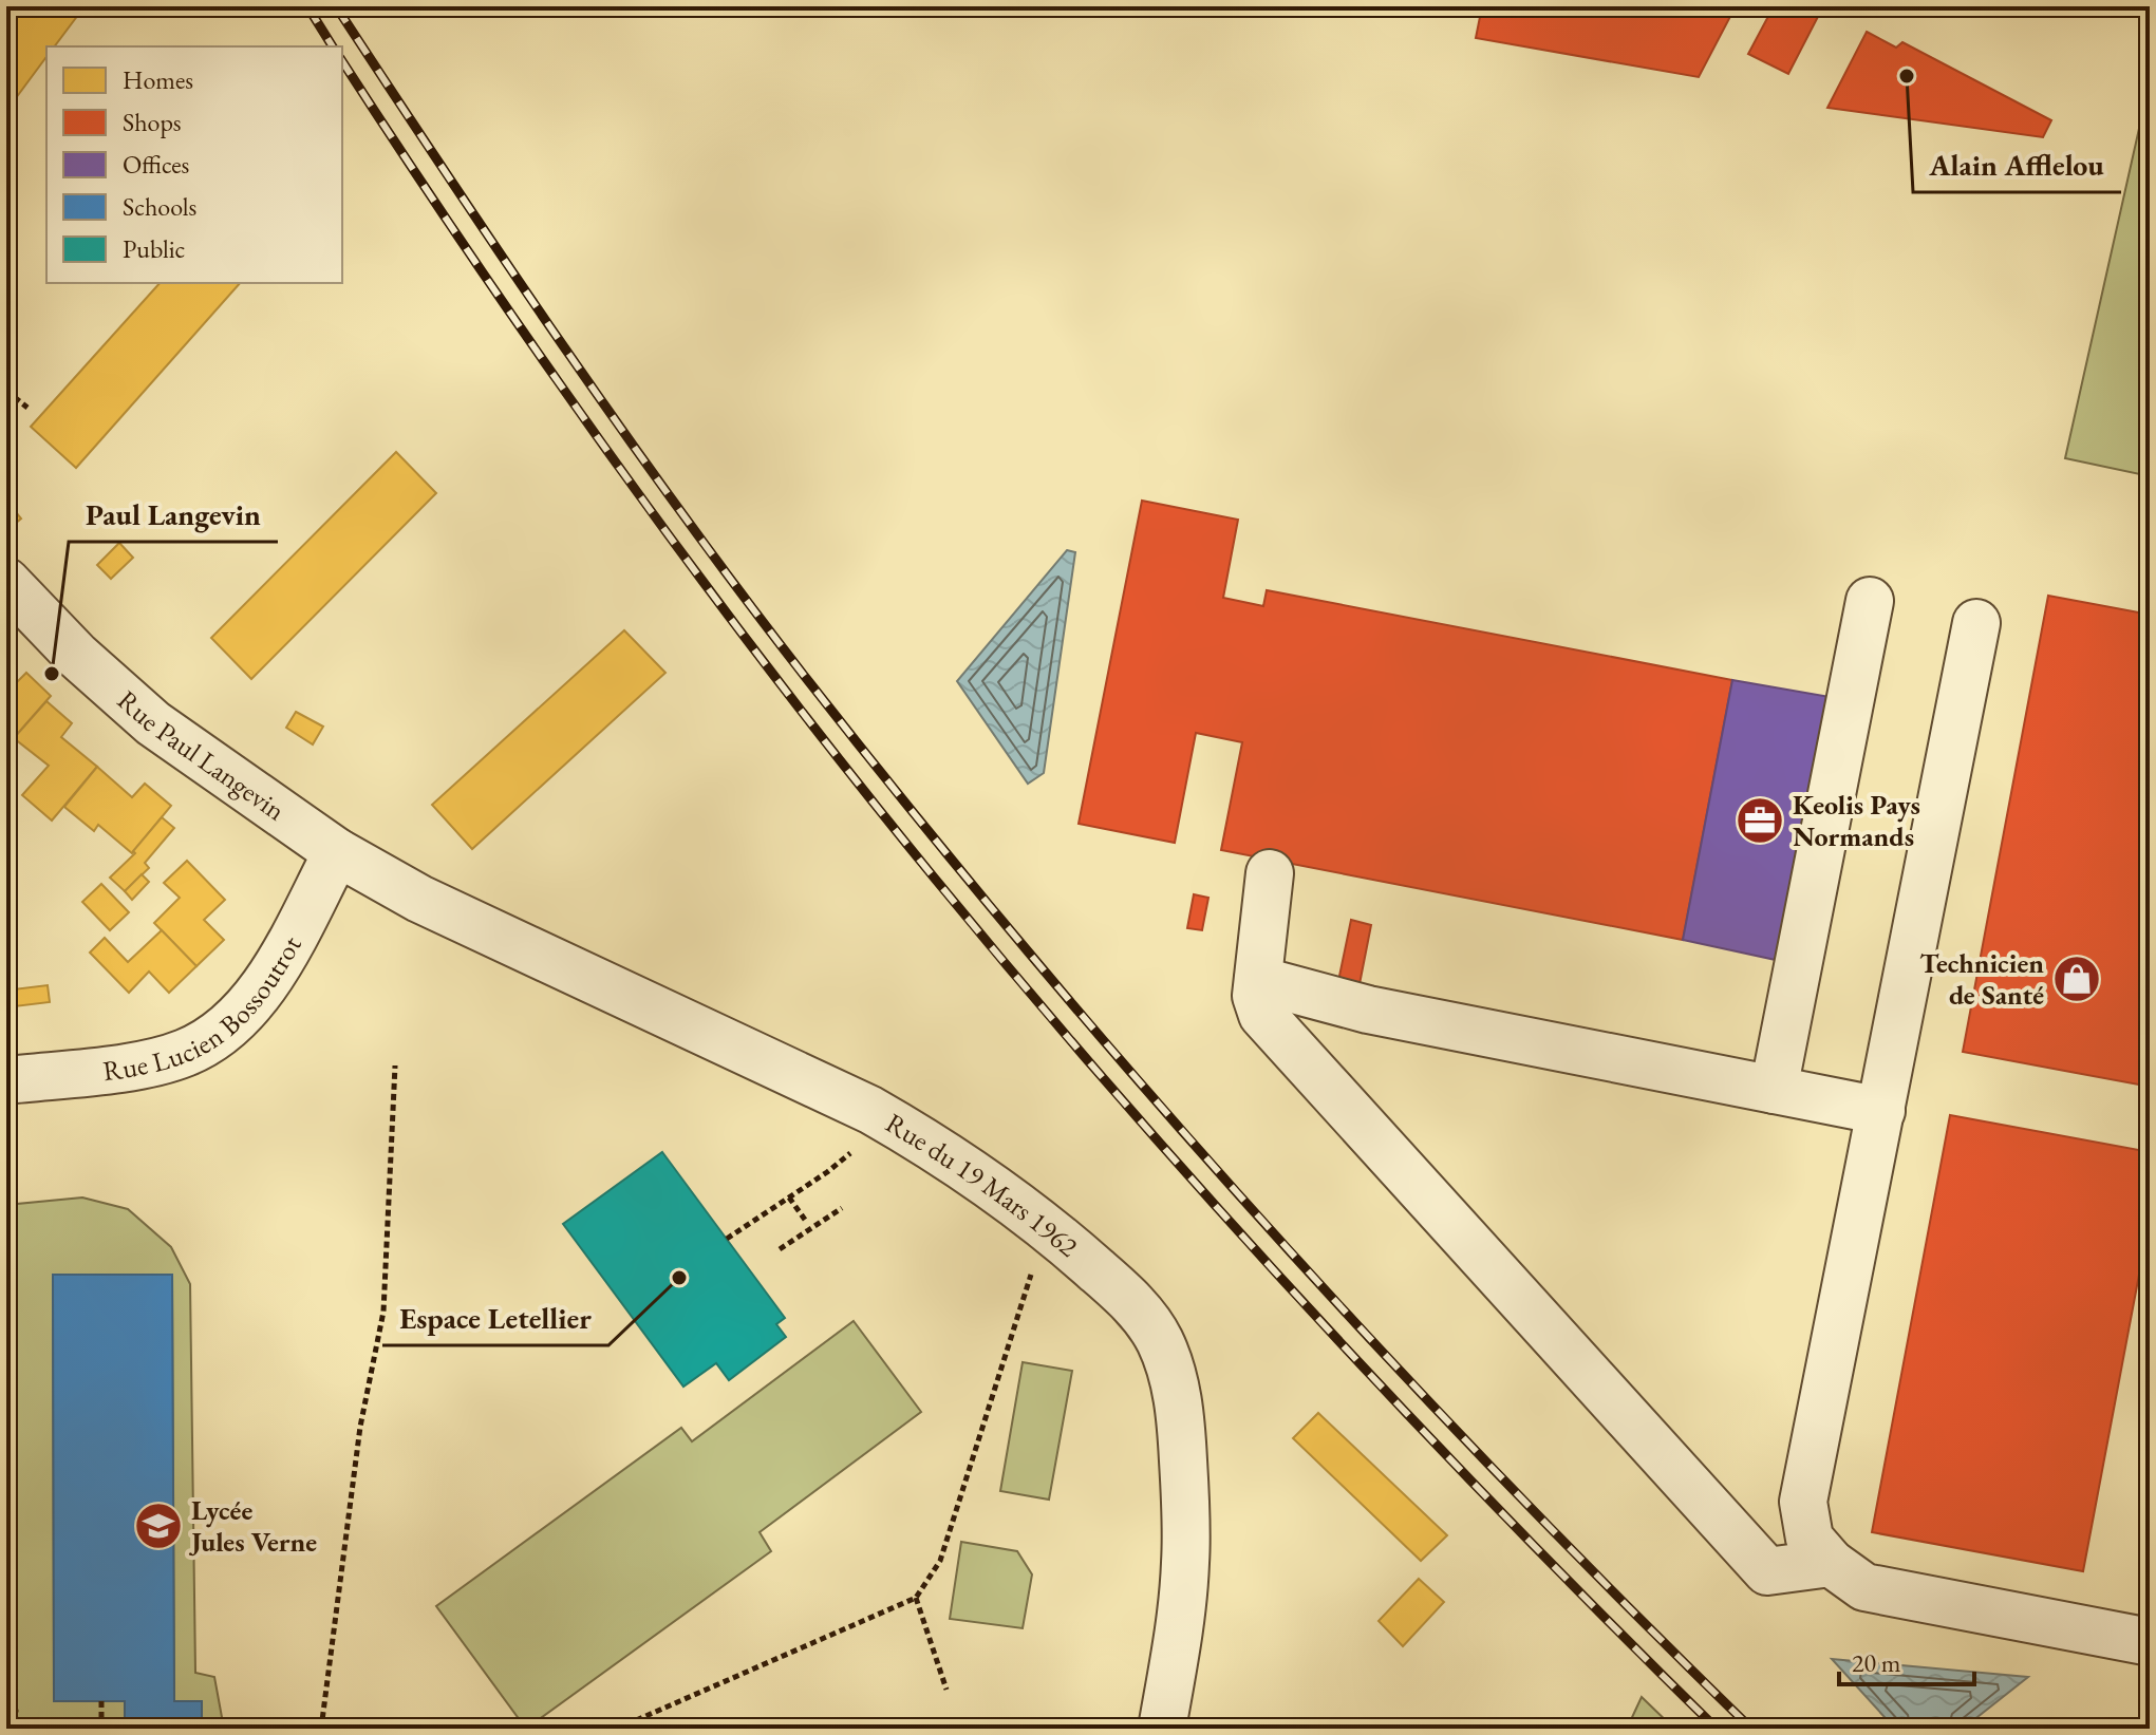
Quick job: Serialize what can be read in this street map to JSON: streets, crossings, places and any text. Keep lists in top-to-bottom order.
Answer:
{
  "streets": {
    "street": ["Rue Paul Langevin", "Rue Lucien Bossoutrot", "Rue du 19 Mars 1962"]
  },
  "crossings": [
    ["Rue Paul Langevin", "Rue Lucien Bossoutrot"],
    ["Rue Paul Langevin", "Rue du 19 Mars 1962"]
  ],
  "places": {
    "other": ["Alain Afflelou", "Paul Langevin", "Espace Letellier"],
    "office": ["Keolis Pays Normands"],
    "shop": ["Technicien de Santé"],
    "school or university": ["Lycée Jules Verne"]
  },
  "legend": [
    "Homes",
    "Shops",
    "Offices",
    "Schools",
    "Public"
  ],
  "scale_bar": "20 m"
}
